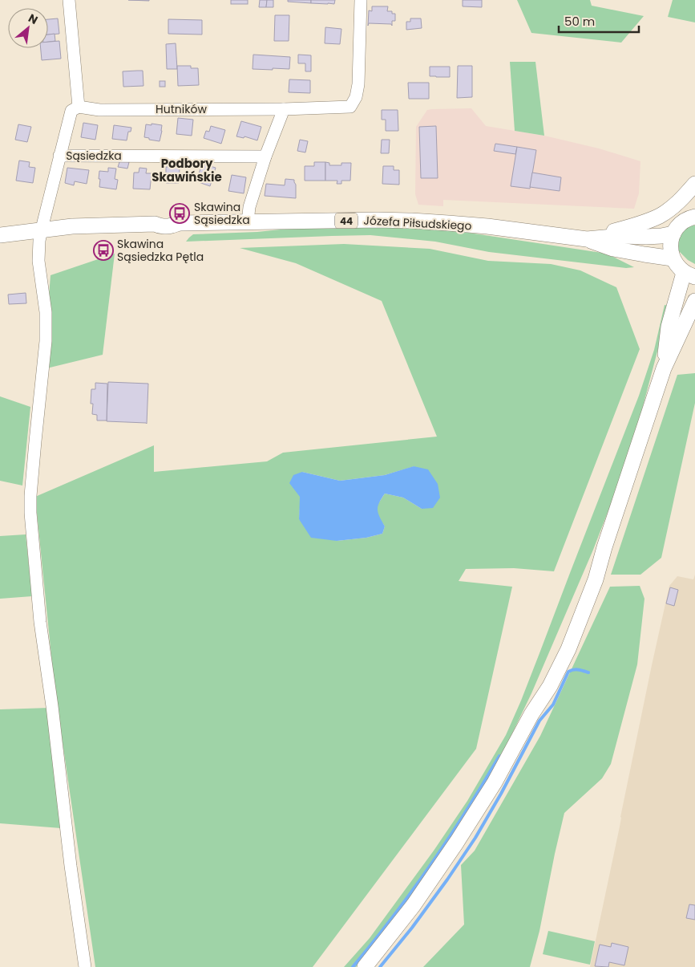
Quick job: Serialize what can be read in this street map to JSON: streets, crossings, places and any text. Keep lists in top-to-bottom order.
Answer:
{
  "streets": {
    "main road": ["44", "Józefa Piłsudskiego"],
    "street": ["Hutników", "Sąsiedzka"]
  },
  "crossings": [
    ["Hutników", "Sąsiedzka"],
    ["44", "Józefa Piłsudskiego"]
  ],
  "districts": ["Podbory Skawińskie"],
  "places": {
    "bus stop": ["Skawina Sąsiedzka", "Skawina Sąsiedzka Pętla"]
  },
  "scale_bar": "50 m",
  "north": "top right"
}
